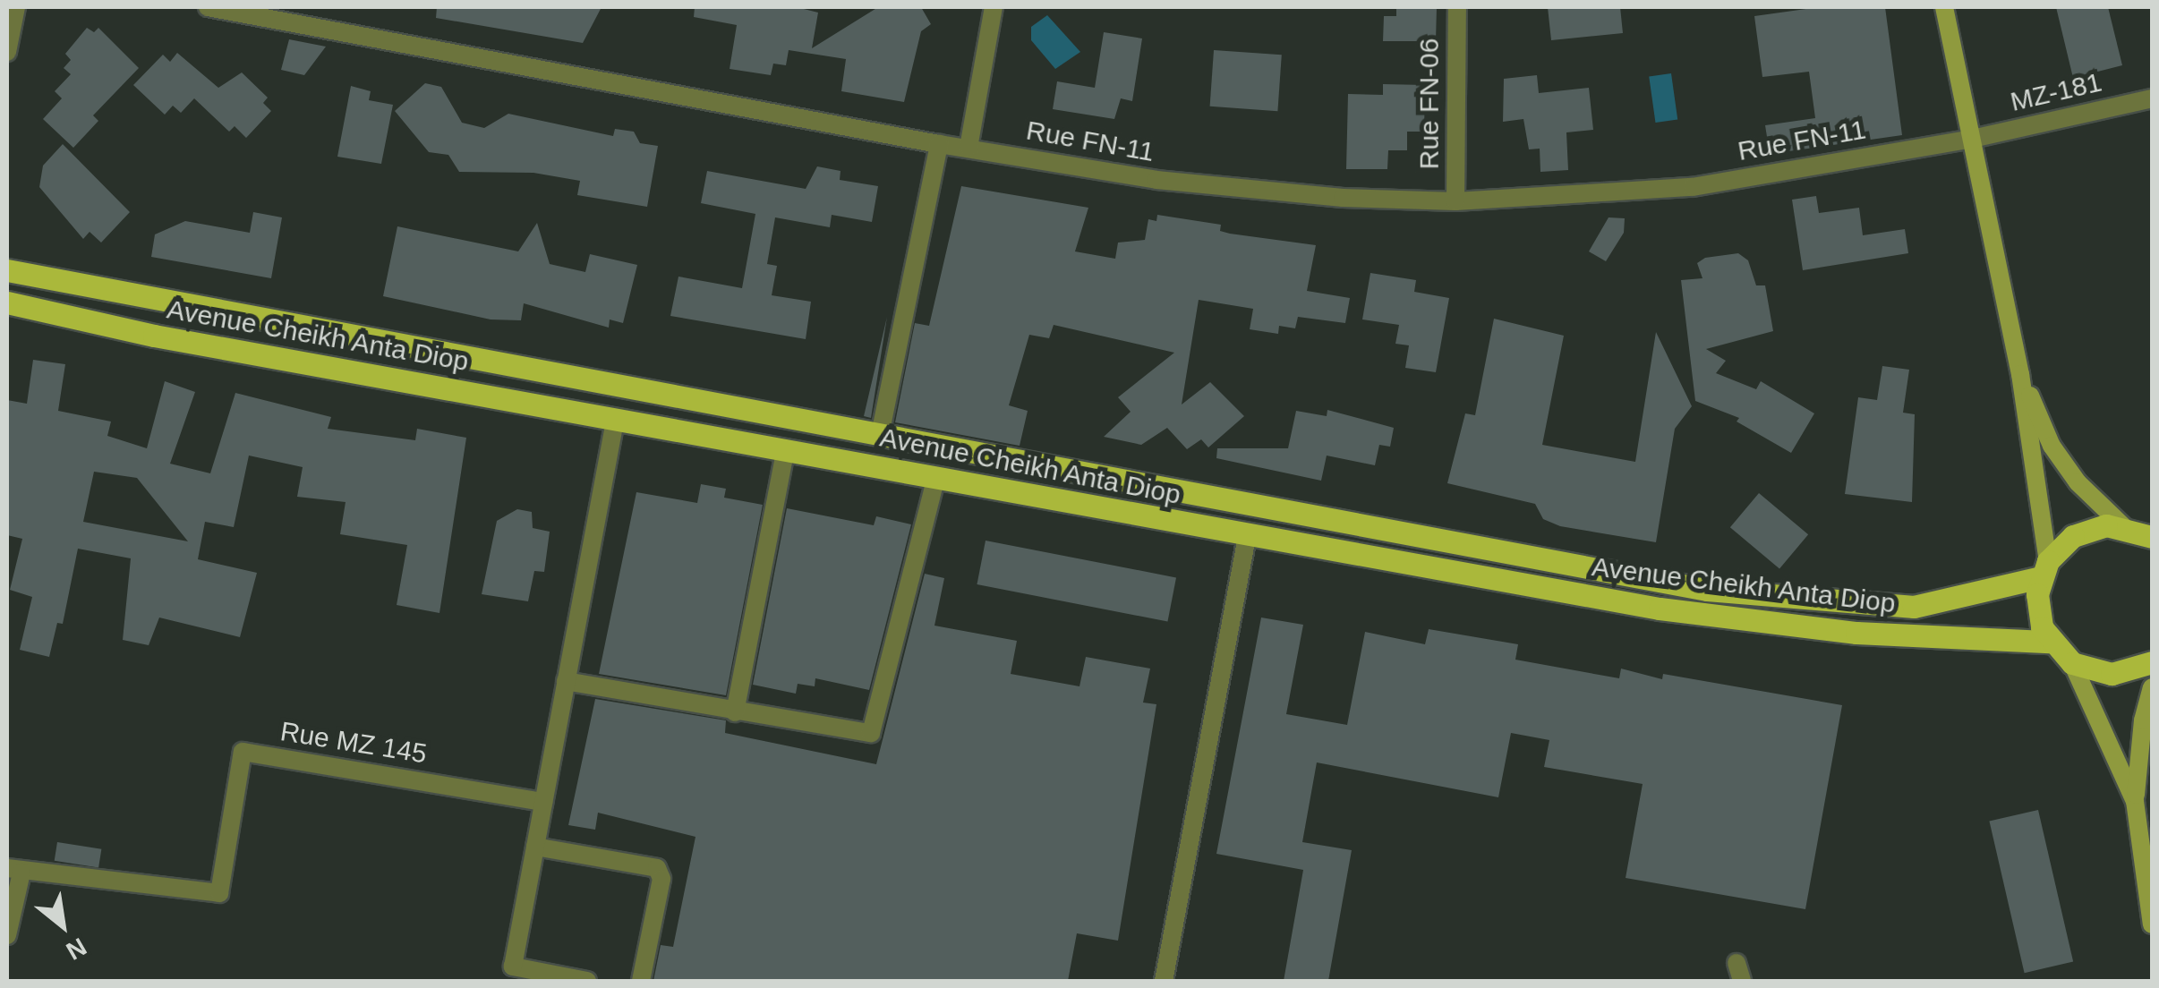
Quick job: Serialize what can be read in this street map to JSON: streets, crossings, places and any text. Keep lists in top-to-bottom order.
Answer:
{
  "streets": {
    "main road": ["Avenue Cheikh Anta Diop"],
    "street": [
      "MZ-181",
      "Rue FN-06",
      "Rue FN-11",
      "Rue MZ 145"
    ]
  },
  "crossings": [
    ["MZ-181", "Rue FN-11"],
    ["Rue FN-06", "Rue FN-11"]
  ],
  "north": "bottom right"
}
